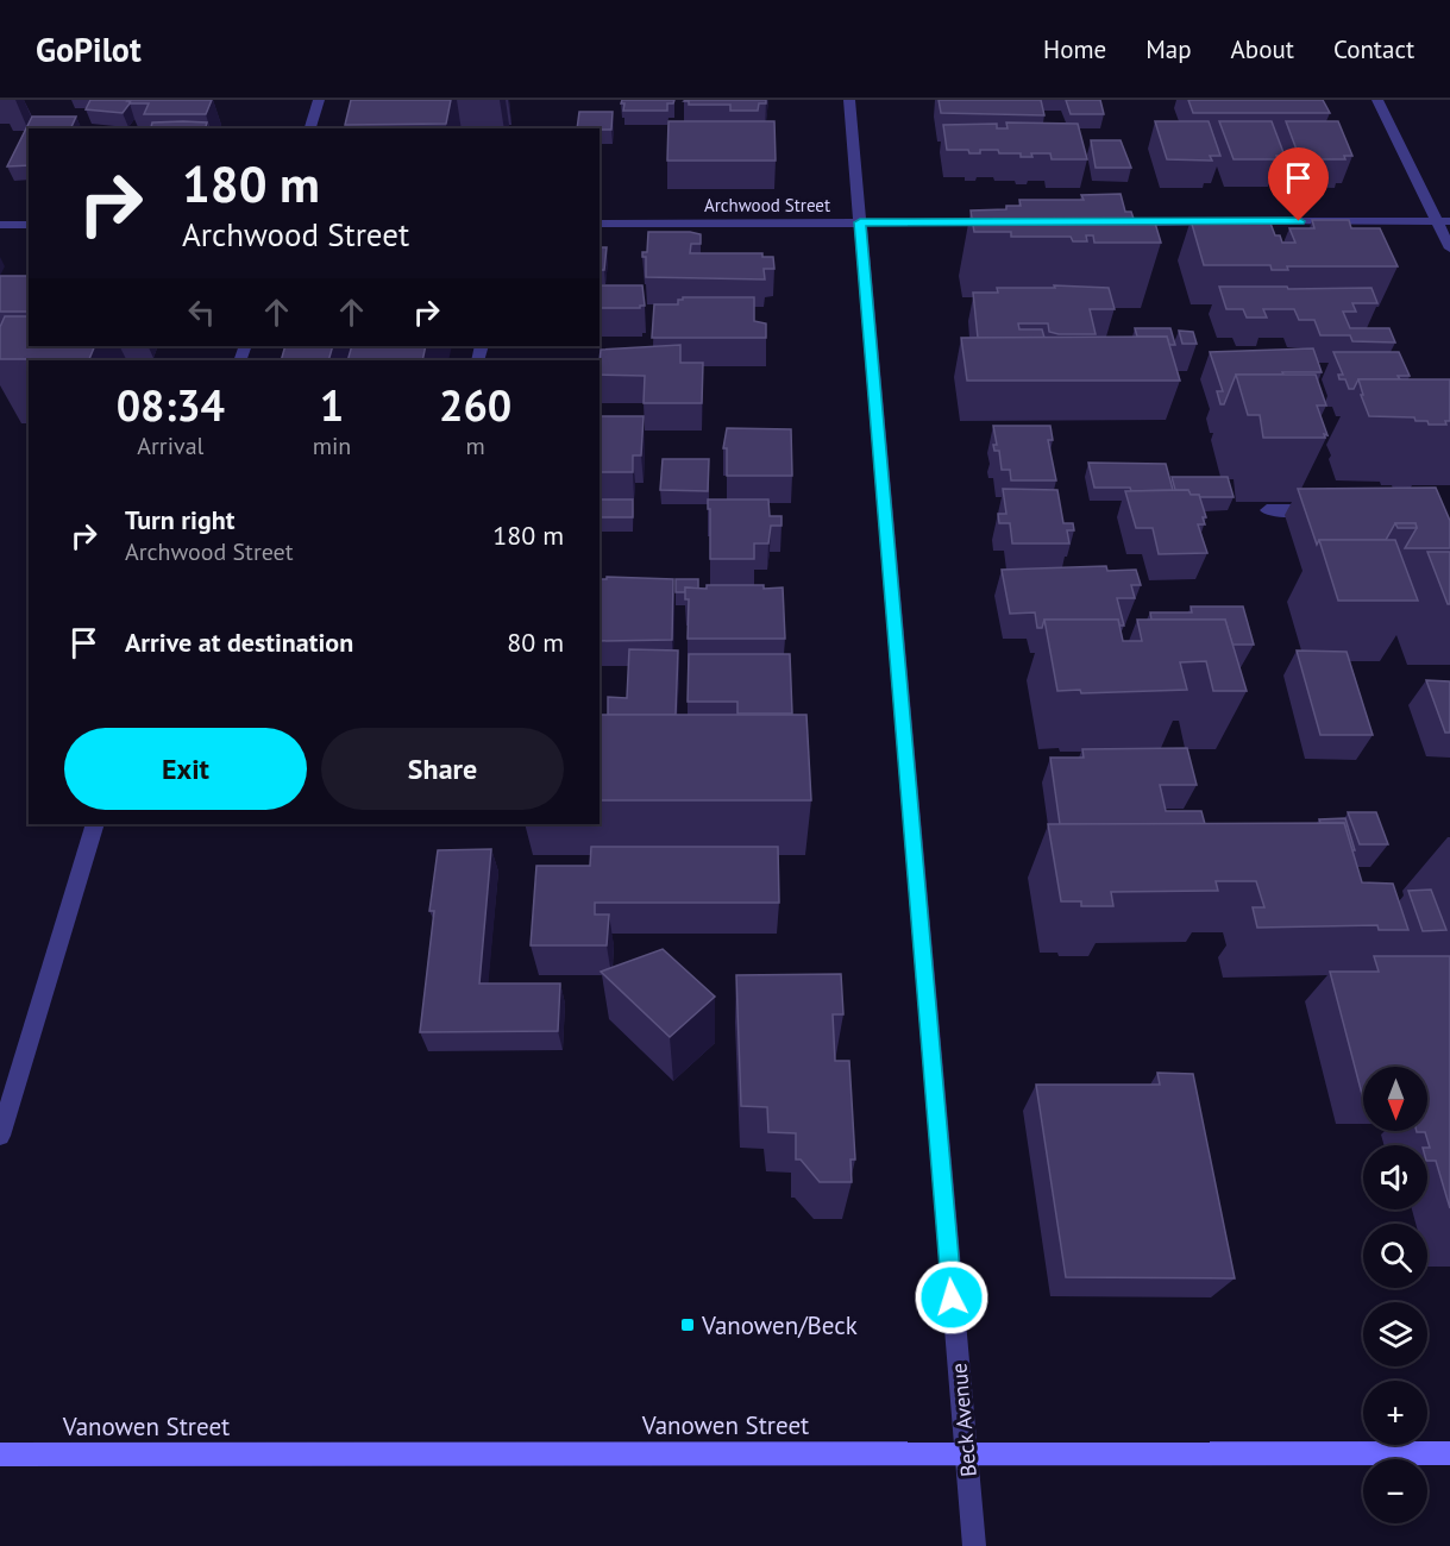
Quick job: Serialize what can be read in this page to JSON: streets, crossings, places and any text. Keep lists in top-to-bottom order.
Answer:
{
  "streets": {
    "main road": ["Vanowen Street"],
    "street": ["Archwood Street", "Beck Avenue"]
  },
  "crossings": [
    ["Archwood Street", "Beck Avenue"],
    ["Beck Avenue", "Vanowen Street"]
  ],
  "places": {
    "transit": ["Vanowen/Beck"]
  },
  "north": "bottom",
  "page": {
    "header": "GoPilot",
    "nav": [
      "Home",
      "Map",
      "About",
      "Contact"
    ],
    "turn": ["180 m", "Archwood Street"],
    "eta": [
      "08:34",
      "Arrival",
      "1",
      "min",
      "260",
      "m"
    ],
    "list": [
      {
        "name": "Turn right",
        "note": "Archwood Street",
        "value": "180 m"
      },
      {
        "name": "Arrive at destination",
        "value": "80 m"
      }
    ],
    "buttons": ["Exit", "Share"],
    "map_buttons": ["+", "−"]
  }
}
